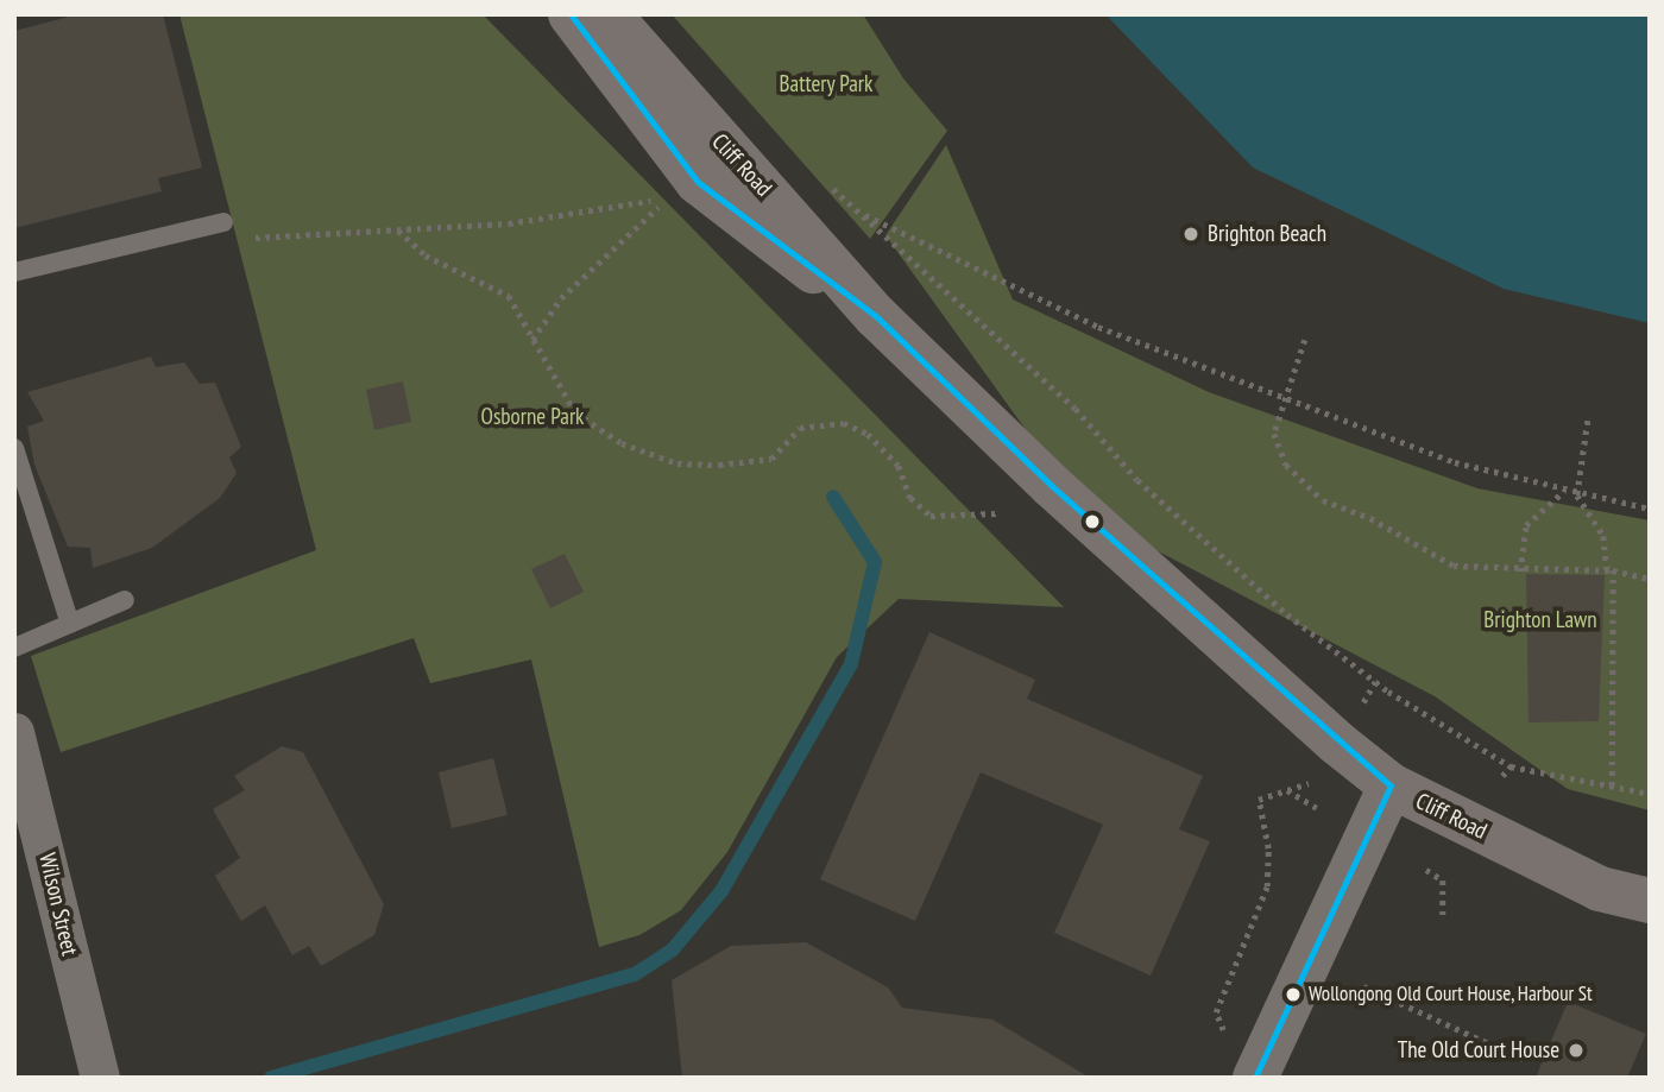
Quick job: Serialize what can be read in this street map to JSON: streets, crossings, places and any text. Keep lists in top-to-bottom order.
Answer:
{
  "streets": {
    "main road": ["Cliff Road"],
    "street": ["Wilson Street"]
  },
  "parks": ["Battery Park", "Osborne Park", "Brighton Lawn"],
  "places": ["Brighton Beach", "Wollongong Old Court House, Harbour St", "The Old Court House"]
}
